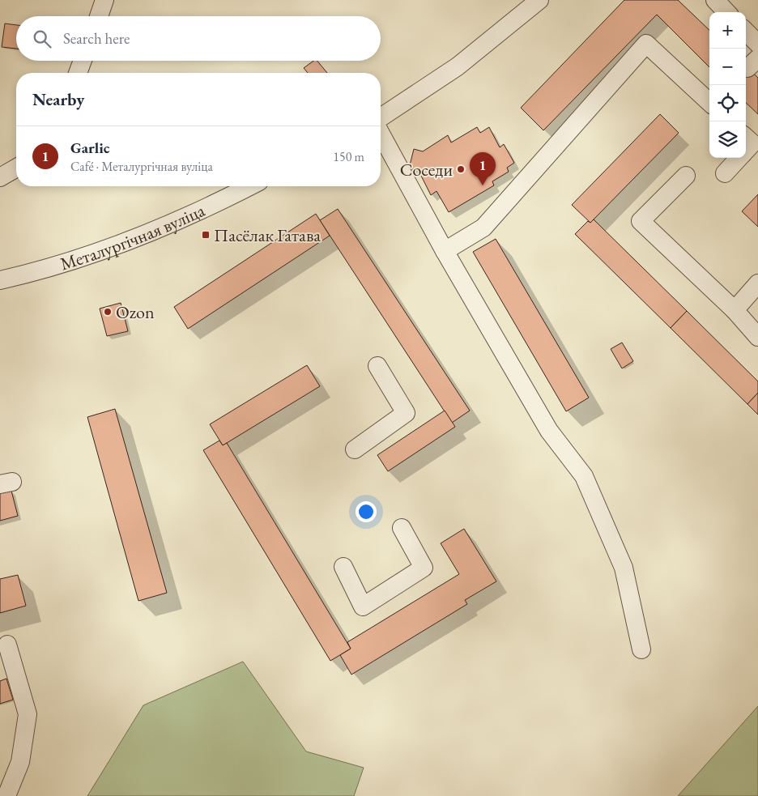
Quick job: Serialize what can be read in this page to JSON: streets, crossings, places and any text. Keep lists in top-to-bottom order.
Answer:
{
  "streets": {
    "street": ["Металургічная вуліца"]
  },
  "places": {
    "other": ["Соседи", "Ozon"],
    "transit": ["Пасёлак Гатава"]
  },
  "page": {
    "map_buttons": ["+", "−"],
    "search": "Search here",
    "heading": "Nearby",
    "list": [
      {
        "mark": "1",
        "name": "Garlic",
        "note": "Café · Металургічная вуліца",
        "value": "150 m"
      }
    ],
    "pins": "1"
  }
}
